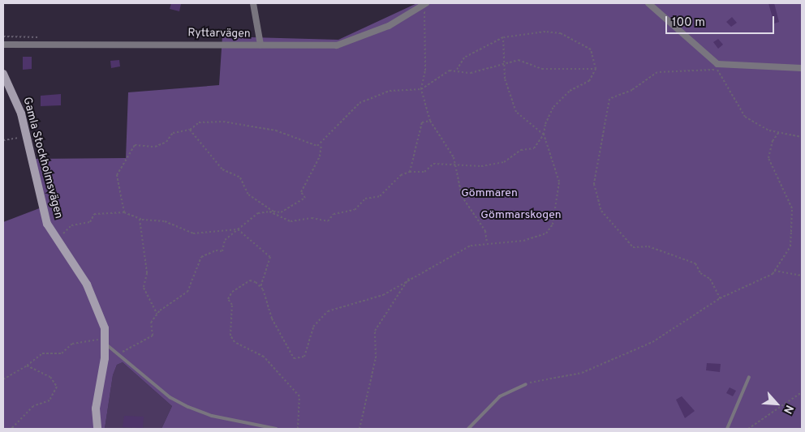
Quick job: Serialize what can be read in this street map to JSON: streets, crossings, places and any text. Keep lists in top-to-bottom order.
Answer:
{
  "streets": {
    "street": ["Ryttarvägen", "Gamla Stockholmsvägen"]
  },
  "parks": ["Gömmaren", "Gömmarskogen"],
  "scale_bar": "100 m",
  "north": "bottom right"
}
